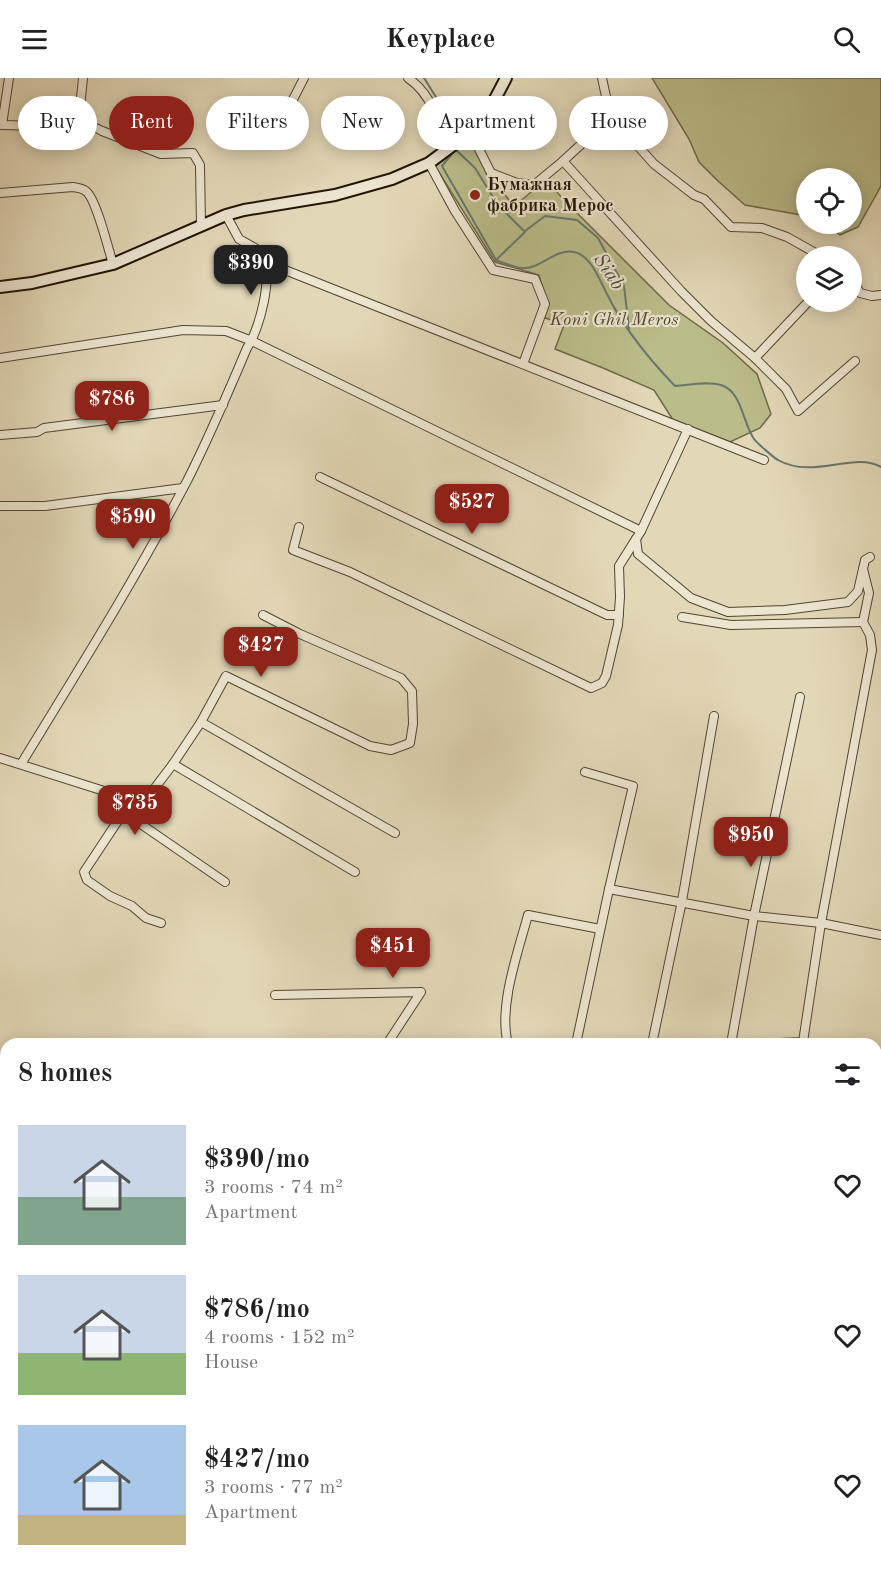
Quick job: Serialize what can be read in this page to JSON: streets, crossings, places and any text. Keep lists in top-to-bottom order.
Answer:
{
  "water": ["Siab"],
  "parks": ["Koni Ghil Meros"],
  "places": ["Бумажная фабрика Мерос"],
  "page": {
    "header": "Keyplace",
    "chip": [
      "Buy",
      "Rent",
      "Filters",
      "New",
      "Apartment",
      "House"
    ],
    "price": [
      "$390",
      "$786",
      "$527",
      "$590",
      "$427",
      "$735",
      "$950",
      "$451"
    ],
    "heading": "8 homes",
    "list": [
      {
        "name": "$390/mo",
        "note": "3 rooms · 74 m² · Apartment"
      },
      {
        "name": "$786/mo",
        "note": "4 rooms · 152 m² · House"
      },
      {
        "name": "$427/mo",
        "note": "3 rooms · 77 m² · Apartment"
      }
    ]
  }
}
